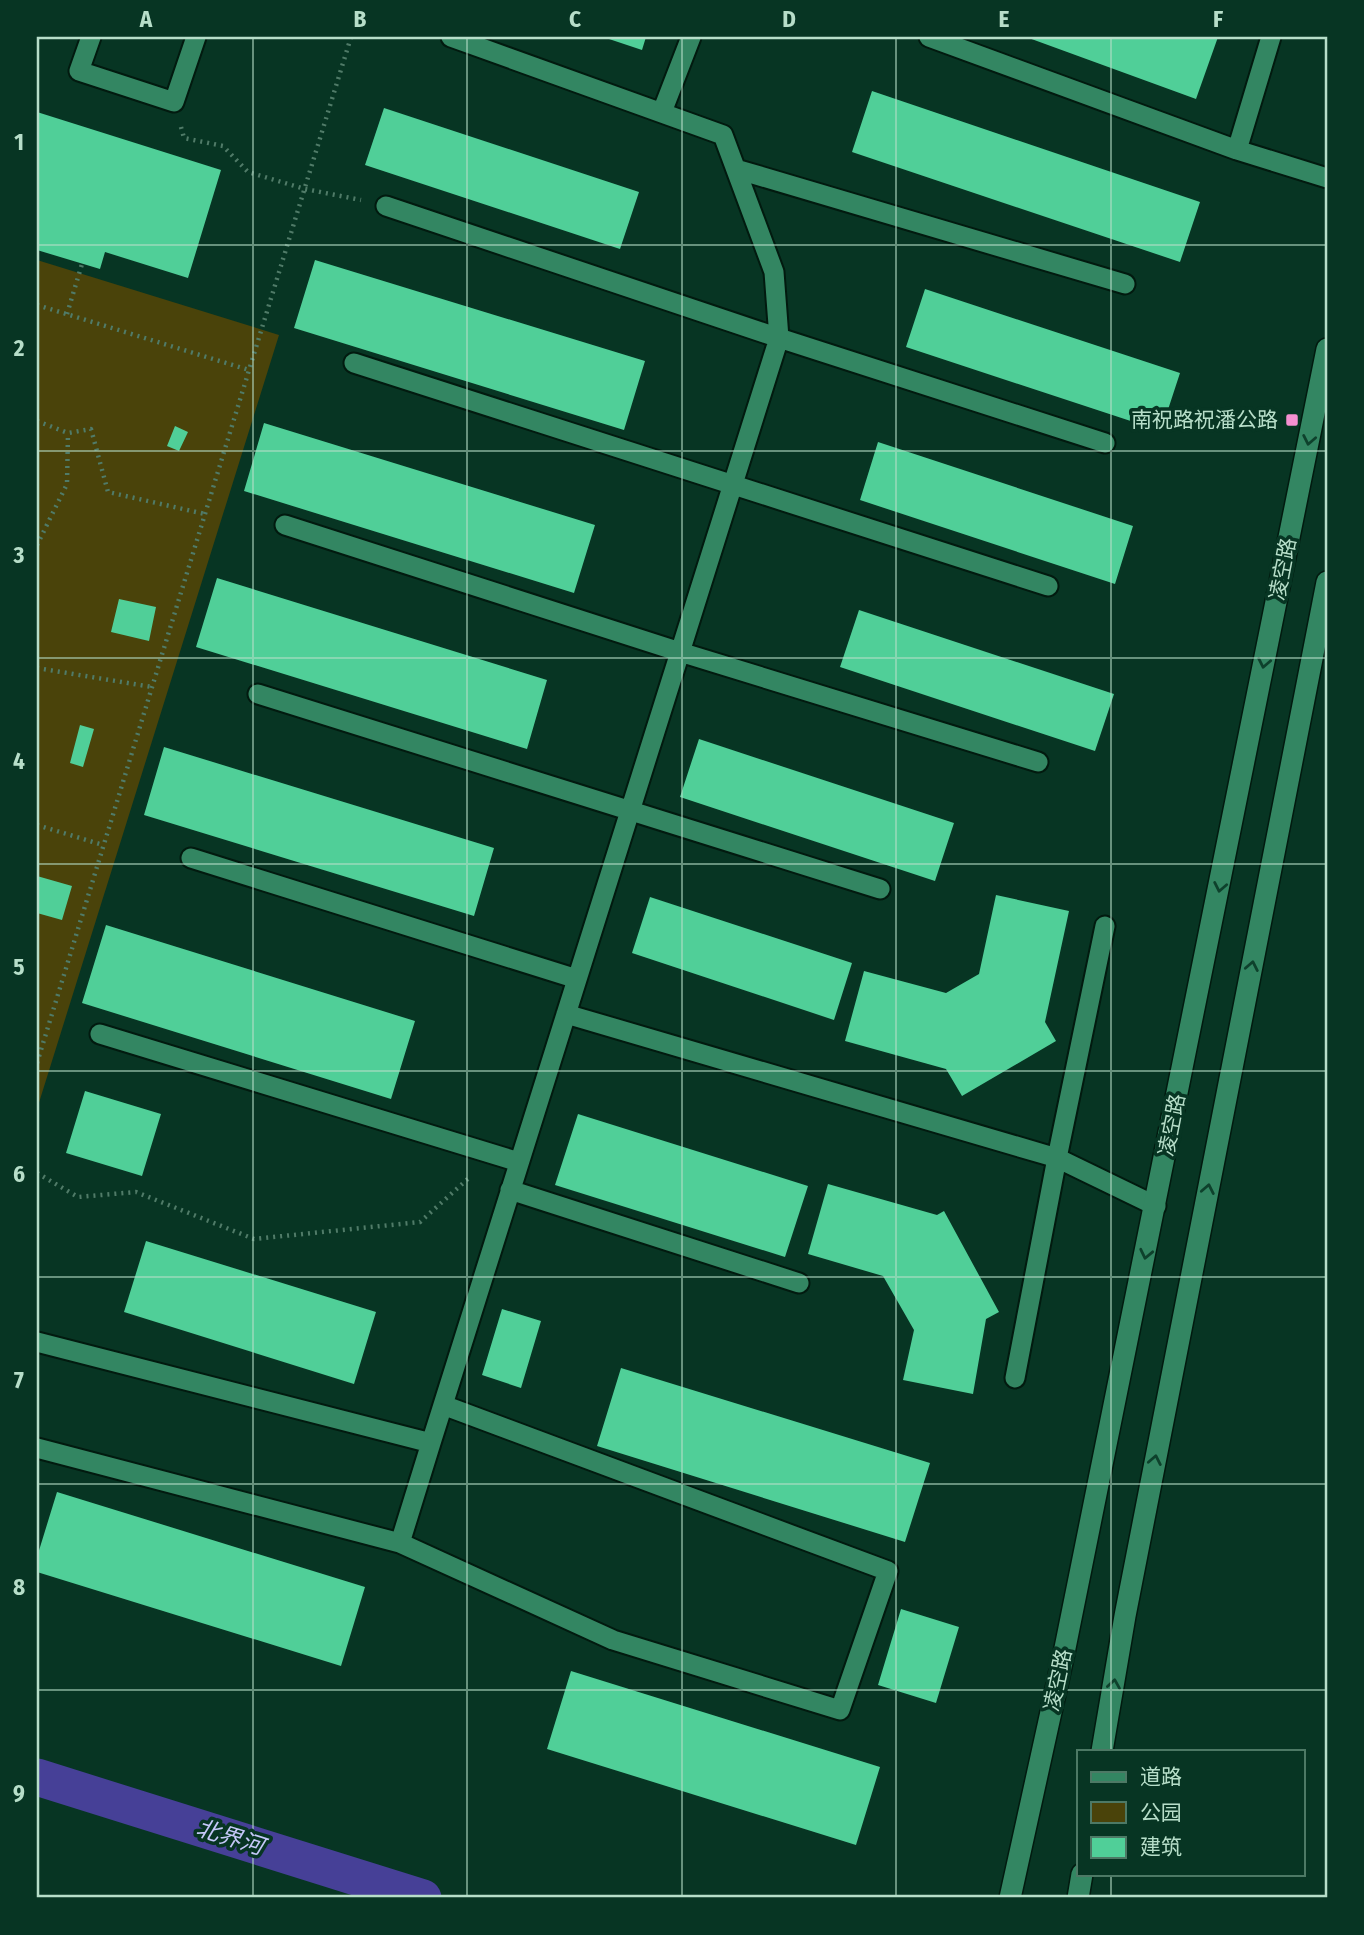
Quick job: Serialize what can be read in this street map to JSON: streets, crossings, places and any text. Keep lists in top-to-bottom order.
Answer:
{
  "streets": {
    "street": ["凌空路"]
  },
  "water": ["北界河"],
  "places": {
    "transit": ["南祝路祝潘公路"]
  },
  "legend": ["道路", "公园", "建筑"],
  "grid": {
    "columns": [
      "A",
      "B",
      "C",
      "D",
      "E",
      "F"
    ],
    "rows": [
      "1",
      "2",
      "3",
      "4",
      "5",
      "6",
      "7",
      "8",
      "9"
    ]
  }
}
